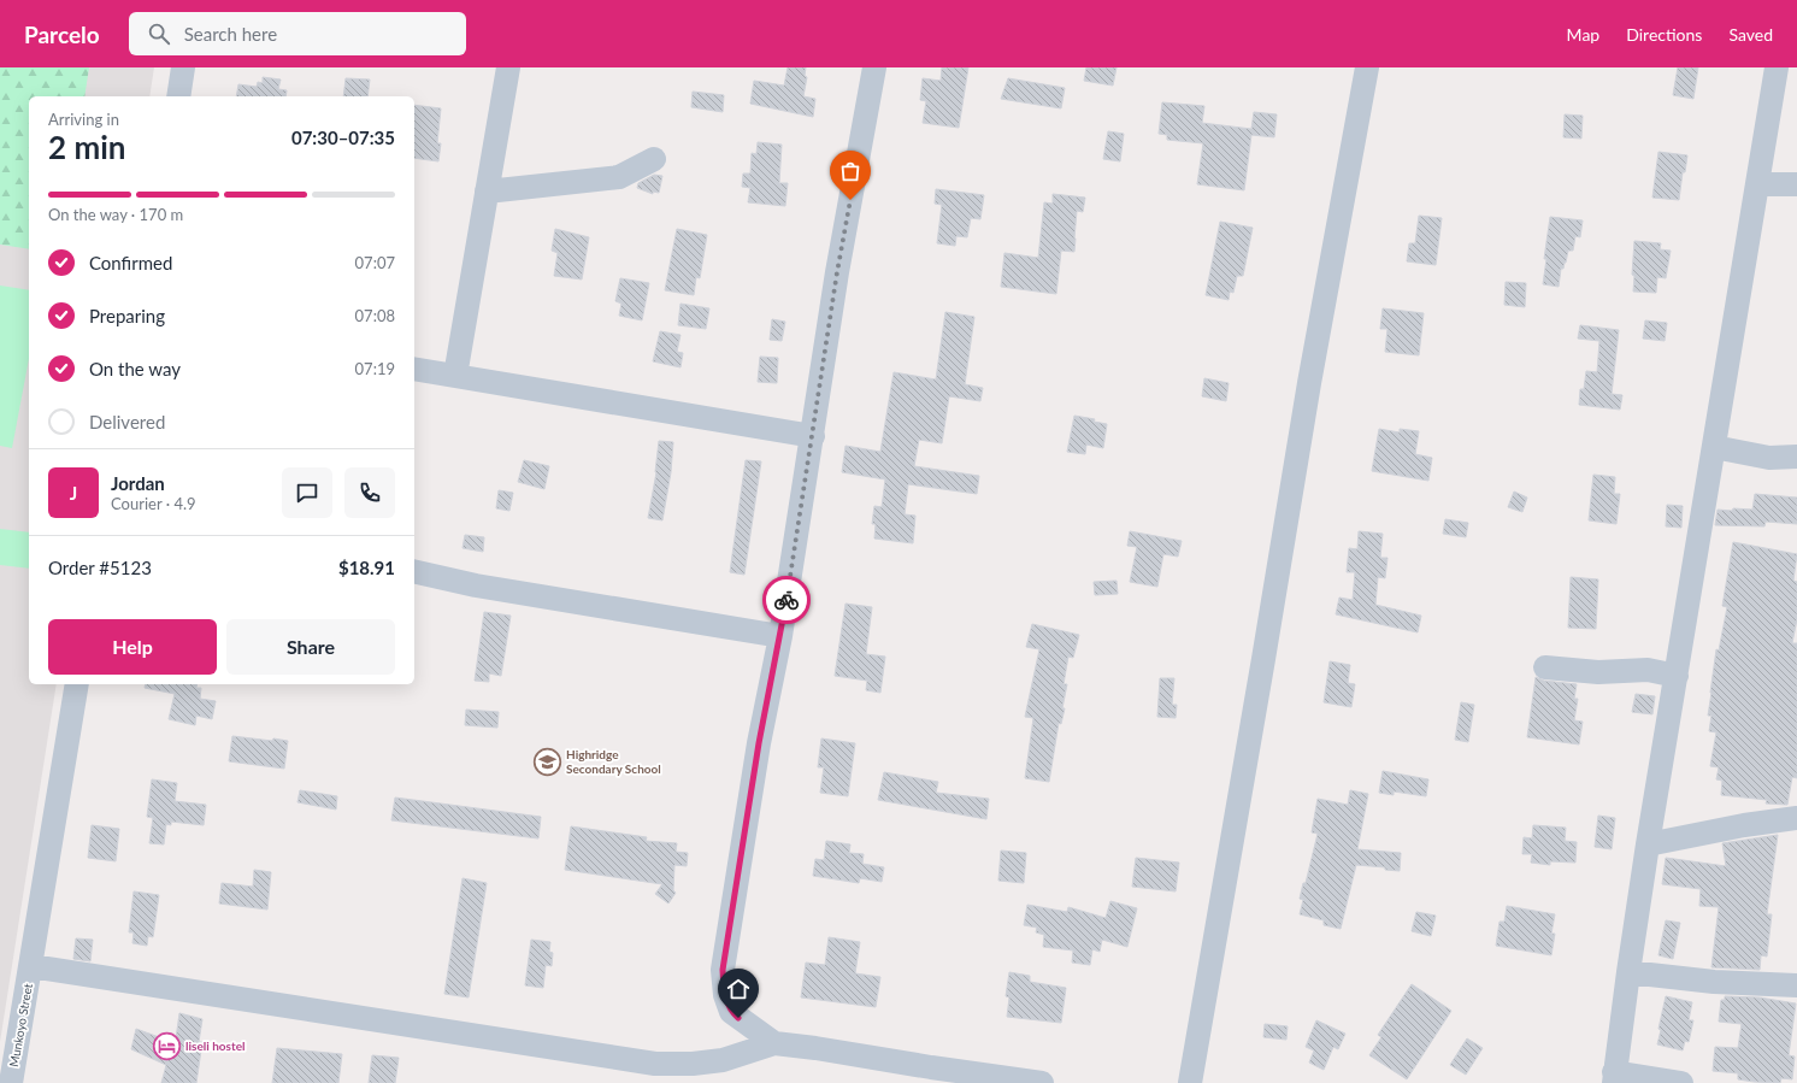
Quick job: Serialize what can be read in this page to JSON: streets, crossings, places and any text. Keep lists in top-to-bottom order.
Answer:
{
  "streets": {
    "street": ["Munkoyo Street"]
  },
  "places": {
    "school or university": ["Highridge Secondary School"],
    "hotel": ["liseli hostel"]
  },
  "page": {
    "header": "Parcelo",
    "search": "Search here",
    "nav": ["Map", "Directions", "Saved"],
    "heading": ["2 min", "Arriving in", "07:30–07:35"],
    "panel": [
      "Jordan",
      "Courier · 4.9",
      "Order #5123",
      "$18.91"
    ],
    "bar": "On the way · 170 m",
    "list": [
      ["Confirmed", "07:07"],
      ["Preparing", "07:08"],
      ["On the way", "07:19"],
      "Delivered"
    ],
    "round": "J",
    "buttons": ["Help", "Share"]
  }
}
